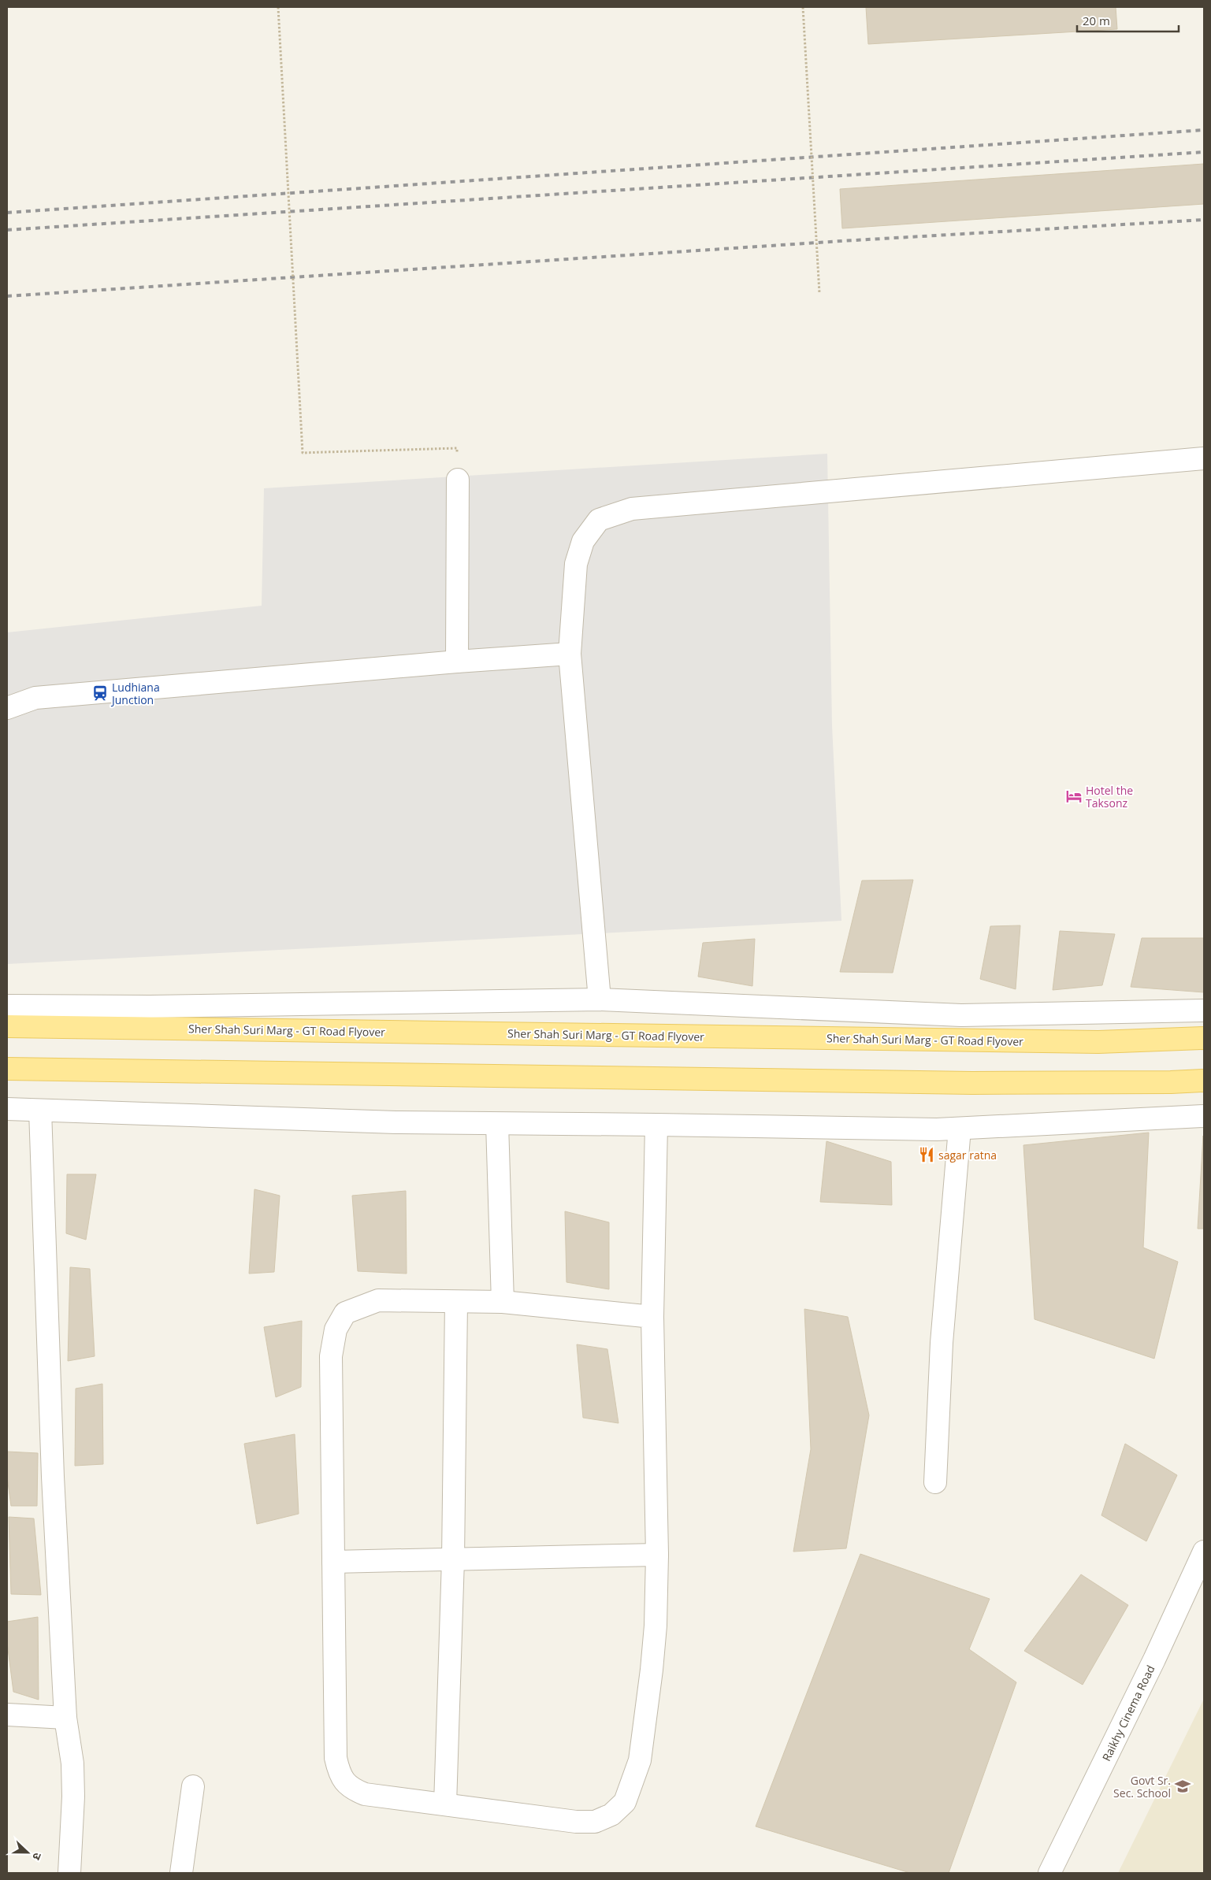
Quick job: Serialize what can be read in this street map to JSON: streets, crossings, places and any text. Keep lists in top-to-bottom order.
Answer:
{
  "streets": {
    "main road": ["Sher Shah Suri Marg - GT Road Flyover"],
    "street": ["Raikhy Cinema Road"]
  },
  "places": {
    "station": ["Ludhiana Junction"],
    "hotel": ["Hotel the Taksonz"],
    "restaurant": ["sagar ratna"],
    "school or university": ["Govt Sr. Sec. School"]
  },
  "scale_bar": "20 m",
  "north": "right"
}
